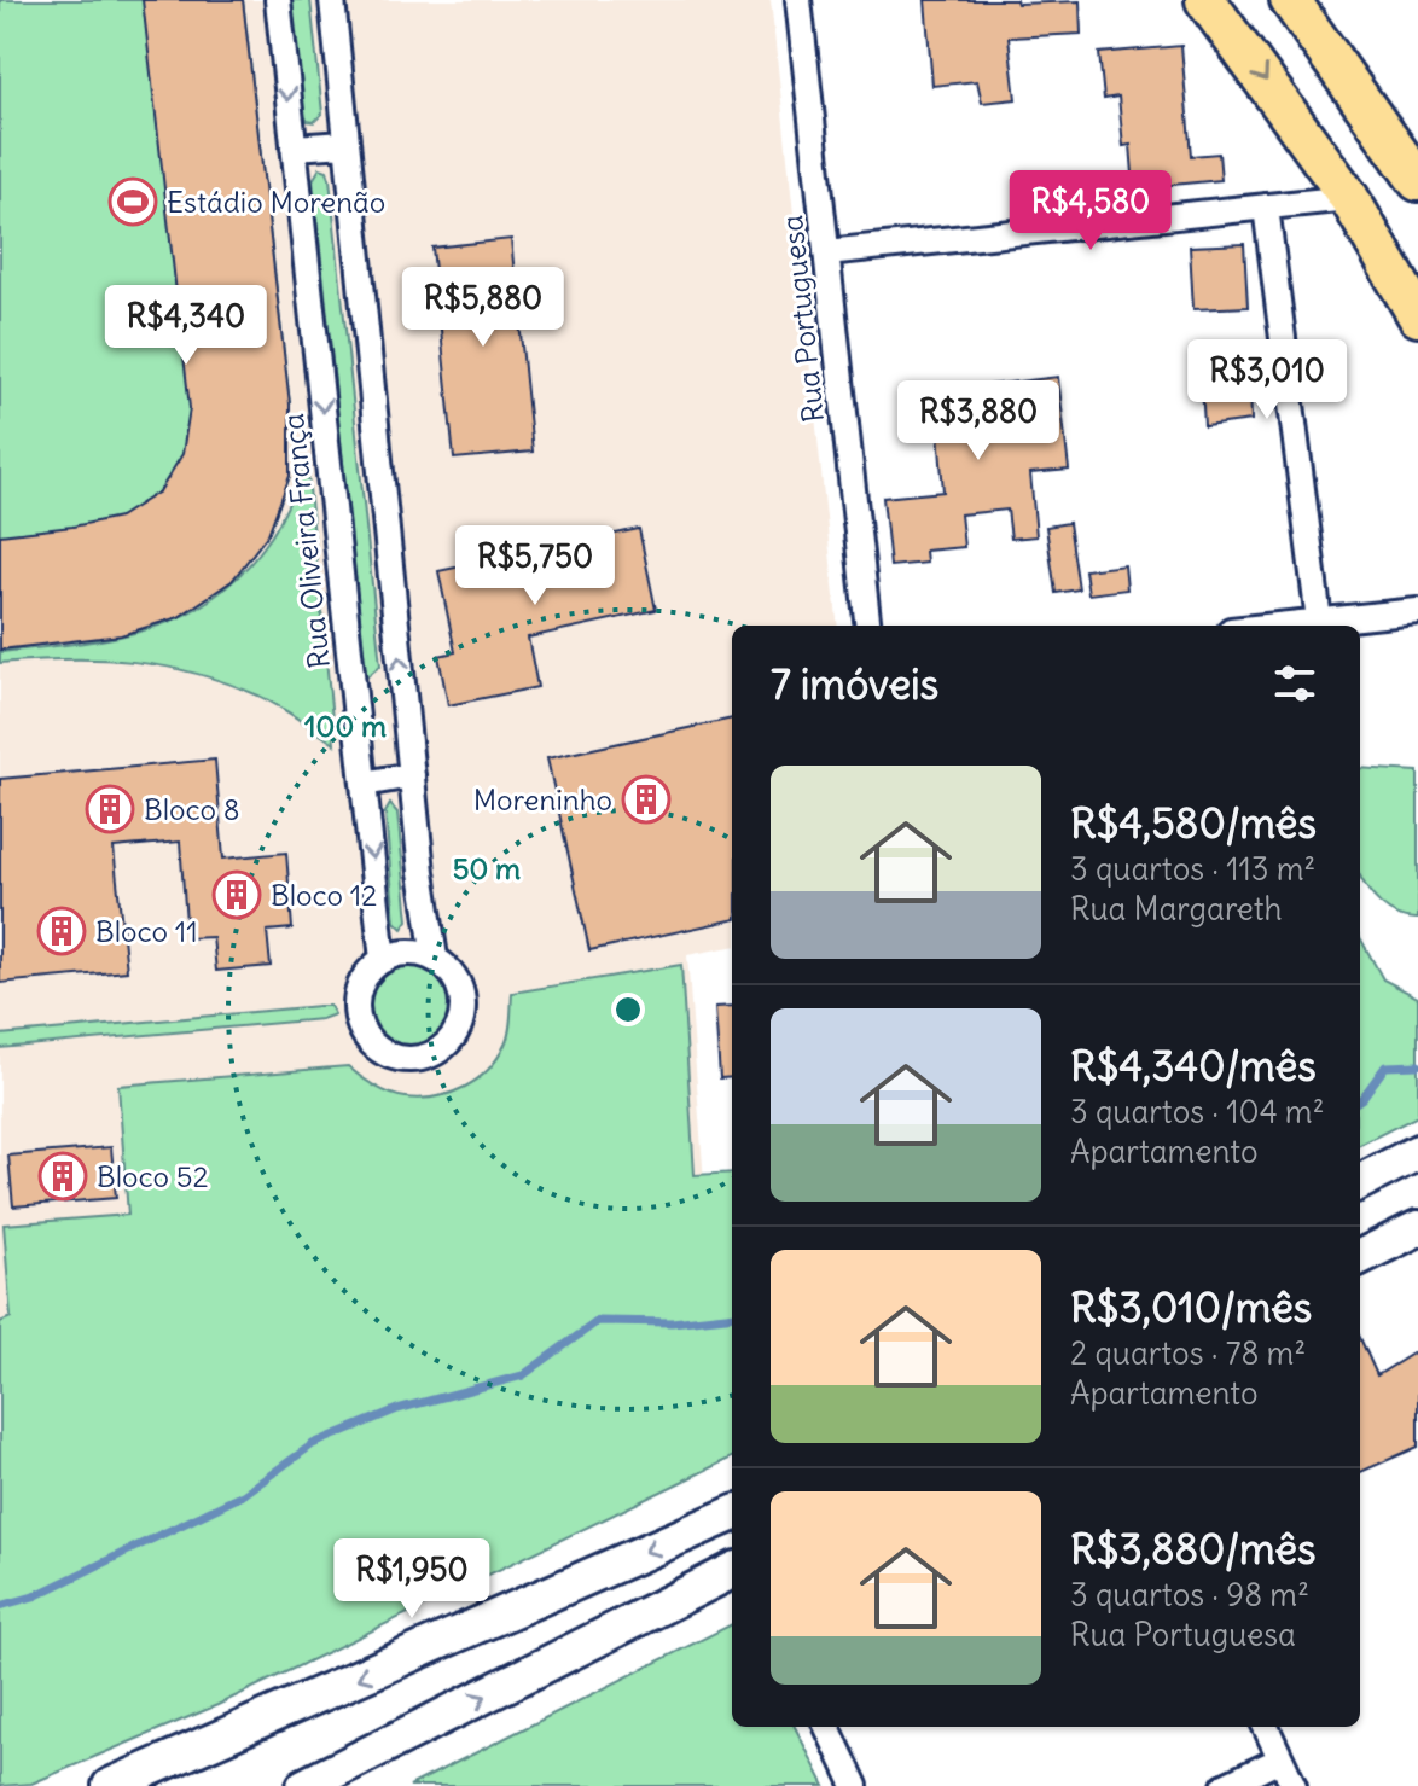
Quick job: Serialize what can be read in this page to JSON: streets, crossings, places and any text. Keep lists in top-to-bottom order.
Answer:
{
  "streets": {
    "street": ["Rua Portuguesa", "Rua Oliveira França"]
  },
  "places": {
    "sports": ["Estádio Morenão"],
    "building": [
      "Moreninho",
      "Bloco 8",
      "Bloco 12",
      "Bloco 11",
      "Bloco 52"
    ]
  },
  "page": {
    "price": [
      "R$4,580",
      "R$5,880",
      "R$4,340",
      "R$3,010",
      "R$3,880",
      "R$5,750",
      "R$1,950"
    ],
    "heading": "7 imóveis",
    "list": [
      {
        "name": "R$4,580/mês",
        "note": "3 quartos · 113 m² · Rua Margareth"
      },
      {
        "name": "R$4,340/mês",
        "note": "3 quartos · 104 m² · Apartamento"
      },
      {
        "name": "R$3,010/mês",
        "note": "2 quartos · 78 m² · Apartamento"
      },
      {
        "name": "R$3,880/mês",
        "note": "3 quartos · 98 m² · Rua Portuguesa"
      }
    ]
  },
  "rings": ["100 m", "50 m"]
}
